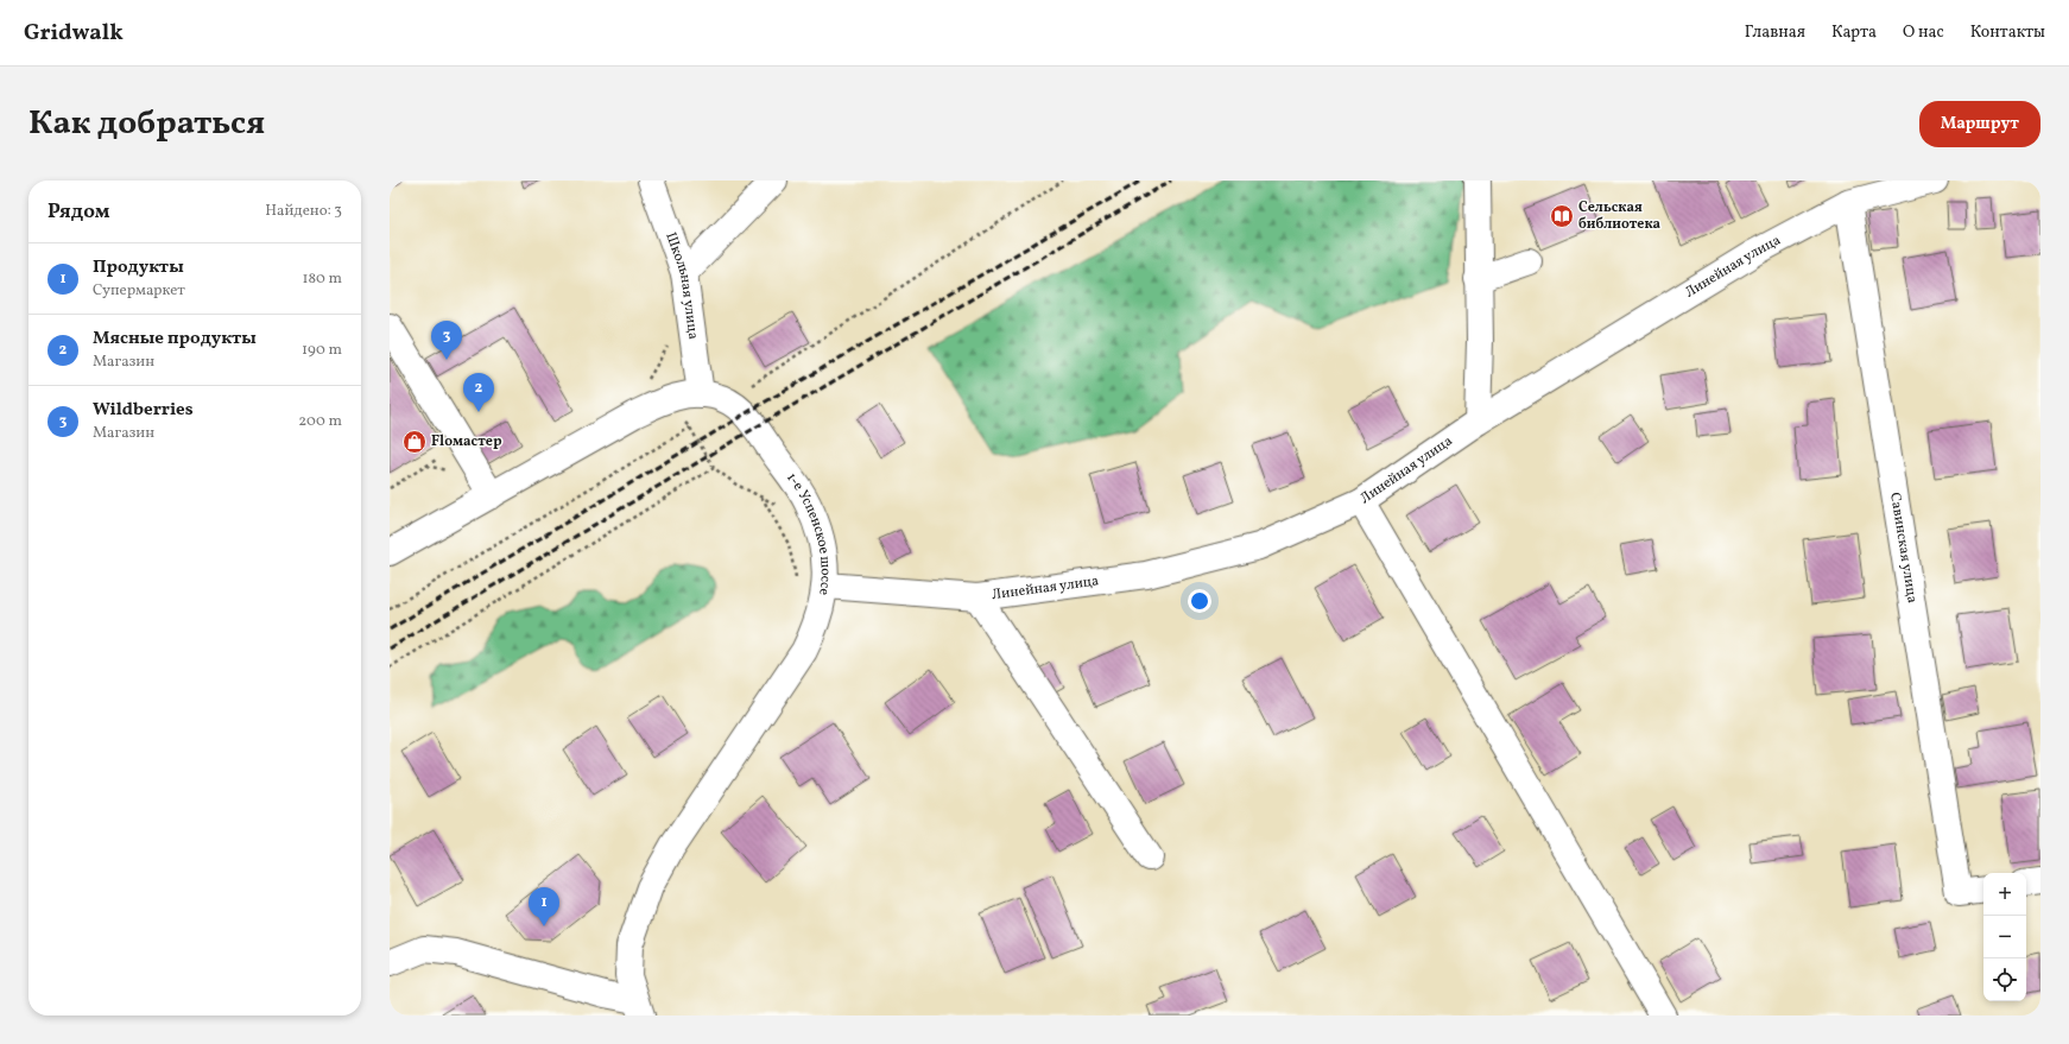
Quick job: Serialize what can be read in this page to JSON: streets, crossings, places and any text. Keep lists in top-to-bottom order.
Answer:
{
  "streets": {
    "street": [
      "Линейная улица",
      "Школьная улица",
      "1-е Успенское шоссе",
      "Савинская улица"
    ]
  },
  "crossings": [
    ["Линейная улица", "1-е Успенское шоссе"],
    ["Линейная улица", "Савинская улица"],
    ["Школьная улица", "1-е Успенское шоссе"]
  ],
  "places": {
    "library": ["Сельская библиотека"],
    "shop": ["Floмастер"]
  },
  "page": {
    "header": "Gridwalk",
    "nav": [
      "Главная",
      "Карта",
      "О нас",
      "Контакты"
    ],
    "title": "Как добраться",
    "buttons": "Маршрут",
    "heading": ["Рядом", "Найдено: 3"],
    "list": [
      {
        "mark": "1",
        "name": "Продукты",
        "note": "Супермаркет",
        "value": "180 m"
      },
      {
        "mark": "2",
        "name": "Мясные продукты",
        "note": "Магазин",
        "value": "190 m"
      },
      {
        "mark": "3",
        "name": "Wildberries",
        "note": "Магазин",
        "value": "200 m"
      }
    ],
    "pins": ["3", "2", "1"],
    "map_buttons": ["+", "−"]
  }
}
